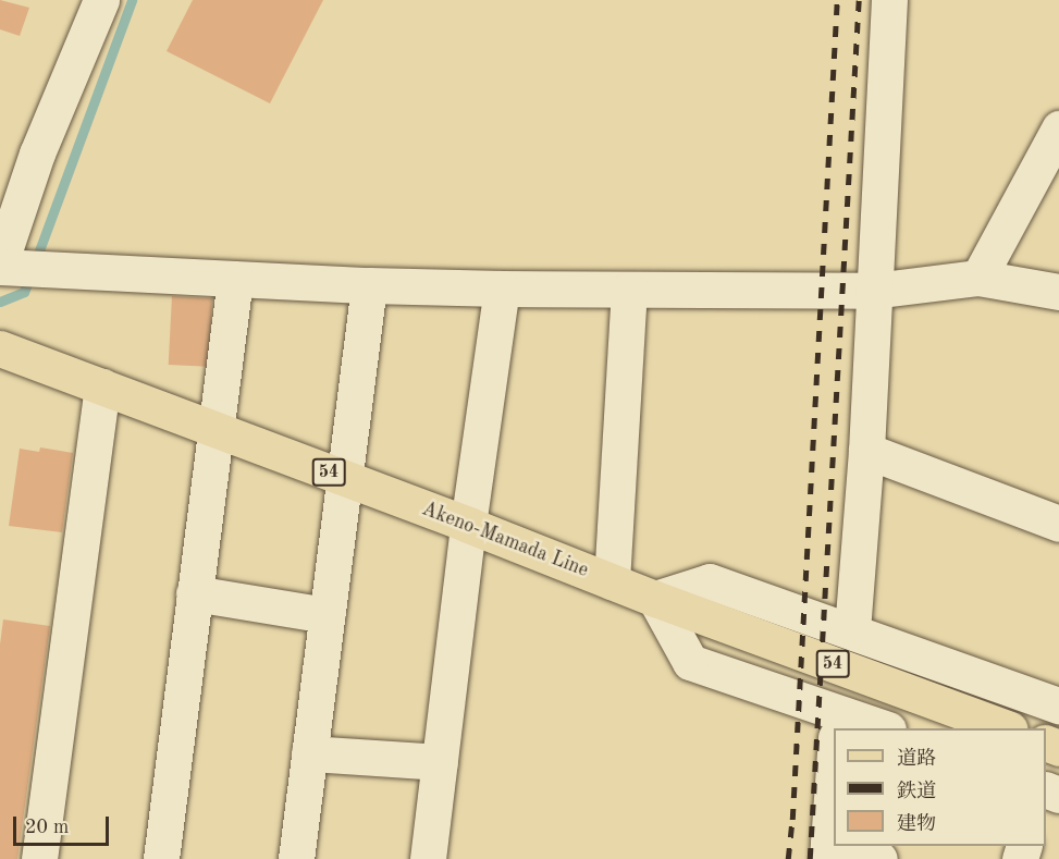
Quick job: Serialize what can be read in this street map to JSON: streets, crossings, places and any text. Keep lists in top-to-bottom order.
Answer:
{
  "streets": {
    "main road": ["54", "Akeno-Mamada Line"]
  },
  "legend": ["道路", "鉄道", "建物"],
  "scale_bar": "20 m"
}
